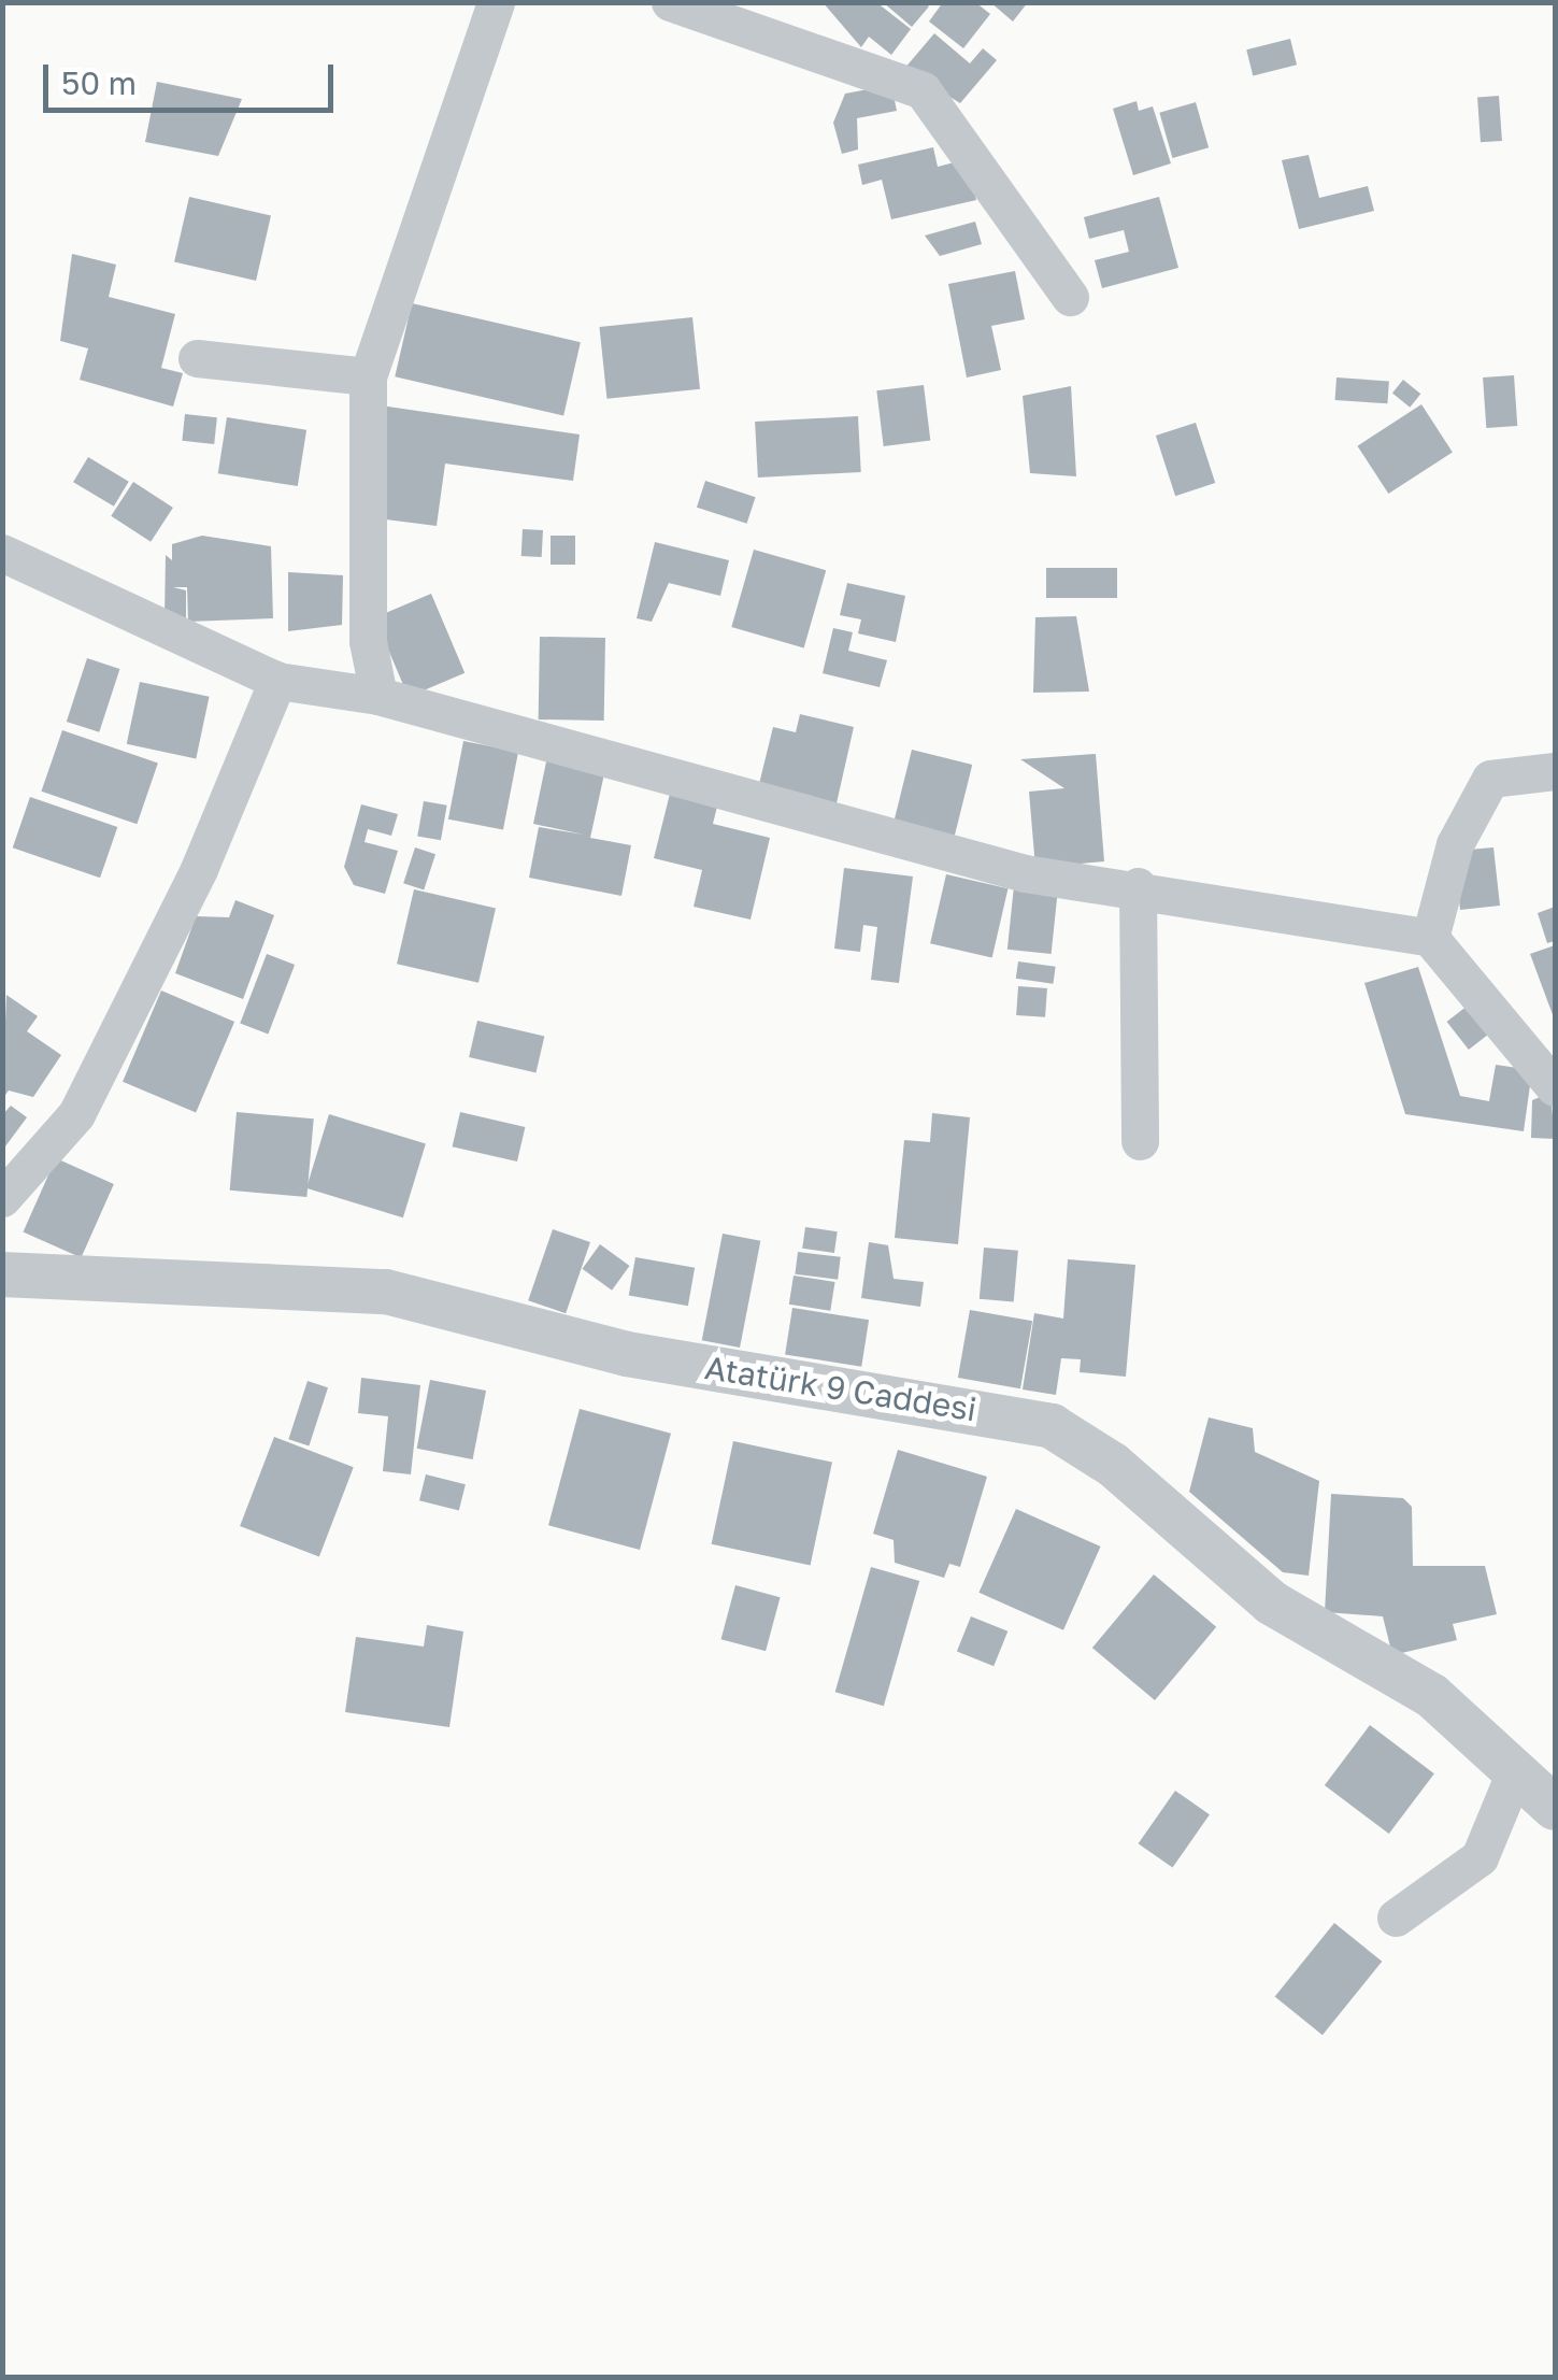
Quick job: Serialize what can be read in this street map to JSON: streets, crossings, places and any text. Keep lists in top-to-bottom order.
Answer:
{
  "streets": {
    "street": ["Atatürk 9 Caddesi"]
  },
  "scale_bar": "50 m"
}
